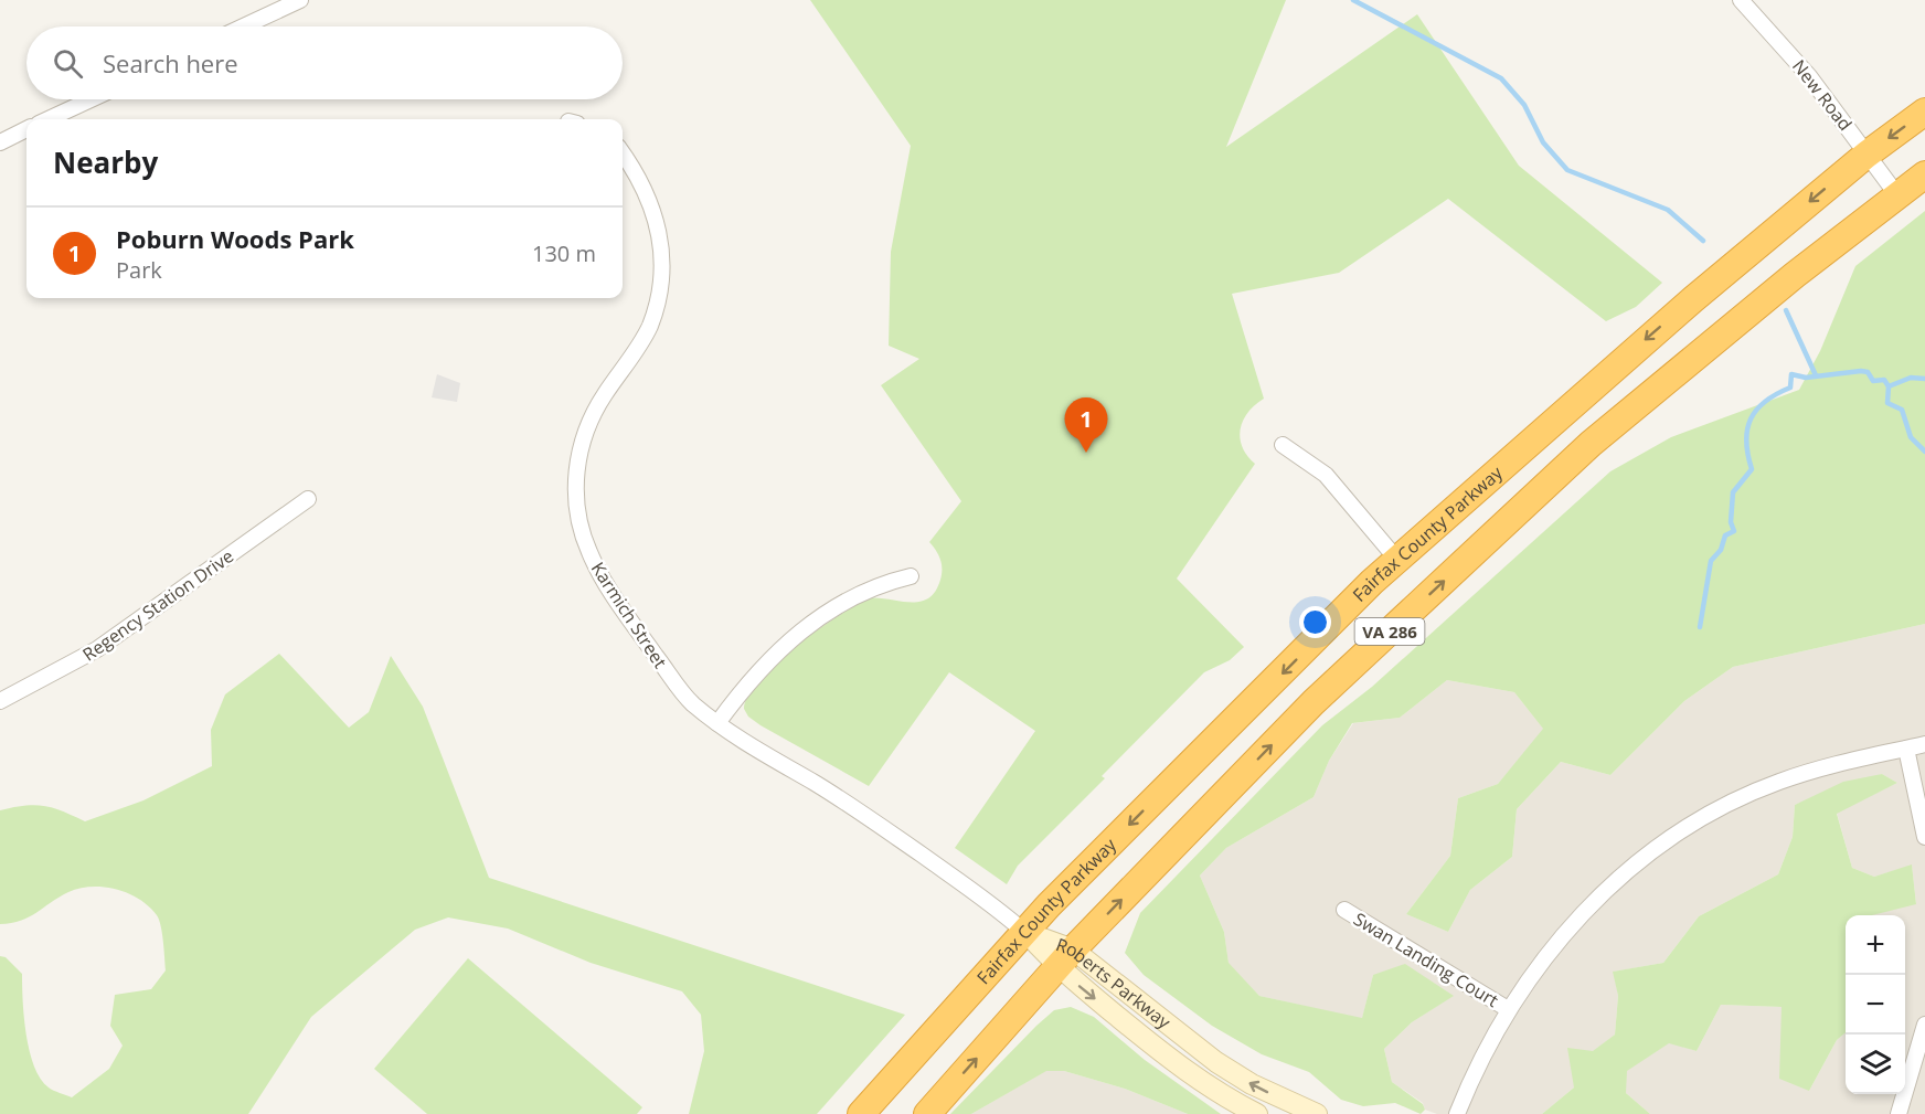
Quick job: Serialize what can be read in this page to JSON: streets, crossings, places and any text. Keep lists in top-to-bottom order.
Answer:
{
  "streets": {
    "highway": ["Fairfax County Parkway", "VA 286"],
    "main road": ["Roberts Parkway"],
    "street": [
      "New Road",
      "Regency Station Drive",
      "Karmich Street",
      "Swan Landing Court"
    ]
  },
  "crossings": [
    ["New Road", "Fairfax County Parkway"],
    ["New Road", "VA 286"],
    ["Fairfax County Parkway", "Karmich Street"],
    ["Fairfax County Parkway", "Roberts Parkway"],
    ["Karmich Street", "Roberts Parkway"],
    ["VA 286", "Roberts Parkway"]
  ],
  "page": {
    "search": "Search here",
    "heading": "Nearby",
    "list": [
      {
        "mark": "1",
        "name": "Poburn Woods Park",
        "note": "Park",
        "value": "130 m"
      }
    ],
    "pins": "1",
    "map_buttons": ["+", "−"]
  }
}
